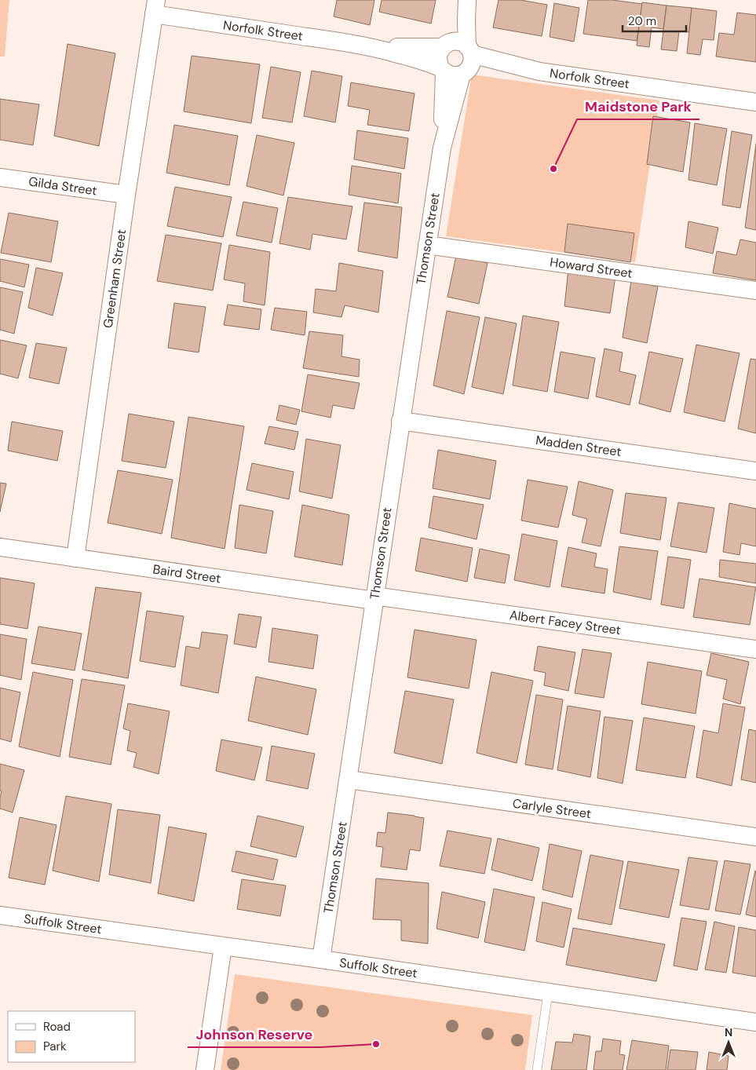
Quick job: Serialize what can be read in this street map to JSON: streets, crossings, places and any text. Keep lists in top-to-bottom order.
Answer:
{
  "streets": {
    "street": [
      "Norfolk Street",
      "Gilda Street",
      "Thomson Street",
      "Howard Street",
      "Greenham Street",
      "Madden Street",
      "Baird Street",
      "Albert Facey Street",
      "Carlyle Street",
      "Suffolk Street"
    ]
  },
  "crossings": [
    ["Norfolk Street", "Thomson Street"],
    ["Norfolk Street", "Greenham Street"],
    ["Gilda Street", "Greenham Street"],
    ["Thomson Street", "Howard Street"],
    ["Thomson Street", "Madden Street"],
    ["Thomson Street", "Baird Street"],
    ["Thomson Street", "Albert Facey Street"],
    ["Thomson Street", "Carlyle Street"],
    ["Thomson Street", "Suffolk Street"],
    ["Greenham Street", "Baird Street"],
    ["Baird Street", "Albert Facey Street"]
  ],
  "places": ["Maidstone Park", "Johnson Reserve"],
  "legend": ["Road", "Park"],
  "scale_bar": "20 m",
  "north": "top"
}
